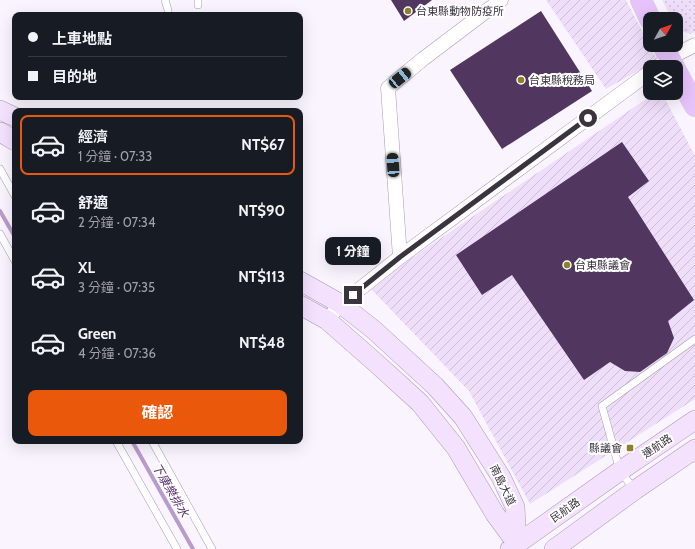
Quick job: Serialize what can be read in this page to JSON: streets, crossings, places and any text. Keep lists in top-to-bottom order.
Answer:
{
  "streets": {
    "street": ["連航路", "南島大道", "民航路"]
  },
  "crossings": [
    ["連航路", "民航路"],
    ["南島大道", "民航路"]
  ],
  "water": ["下康樂排水"],
  "places": {
    "other": ["台東縣動物防疫所", "台東縣稅務局", "台東縣議會"],
    "transit": ["縣議會"]
  },
  "north": "top right",
  "page": {
    "banner": ["上車地點", "目的地"],
    "list": [
      {
        "name": "經濟",
        "note": "1 分鐘 · 07:33",
        "value": "NT$67"
      },
      {
        "name": "舒適",
        "note": "2 分鐘 · 07:34",
        "value": "NT$90"
      },
      {
        "name": "XL",
        "note": "3 分鐘 · 07:35",
        "value": "NT$113"
      },
      {
        "name": "Green",
        "note": "4 分鐘 · 07:36",
        "value": "NT$48"
      }
    ],
    "bubble": "1 分鐘",
    "buttons": "確認"
  }
}
